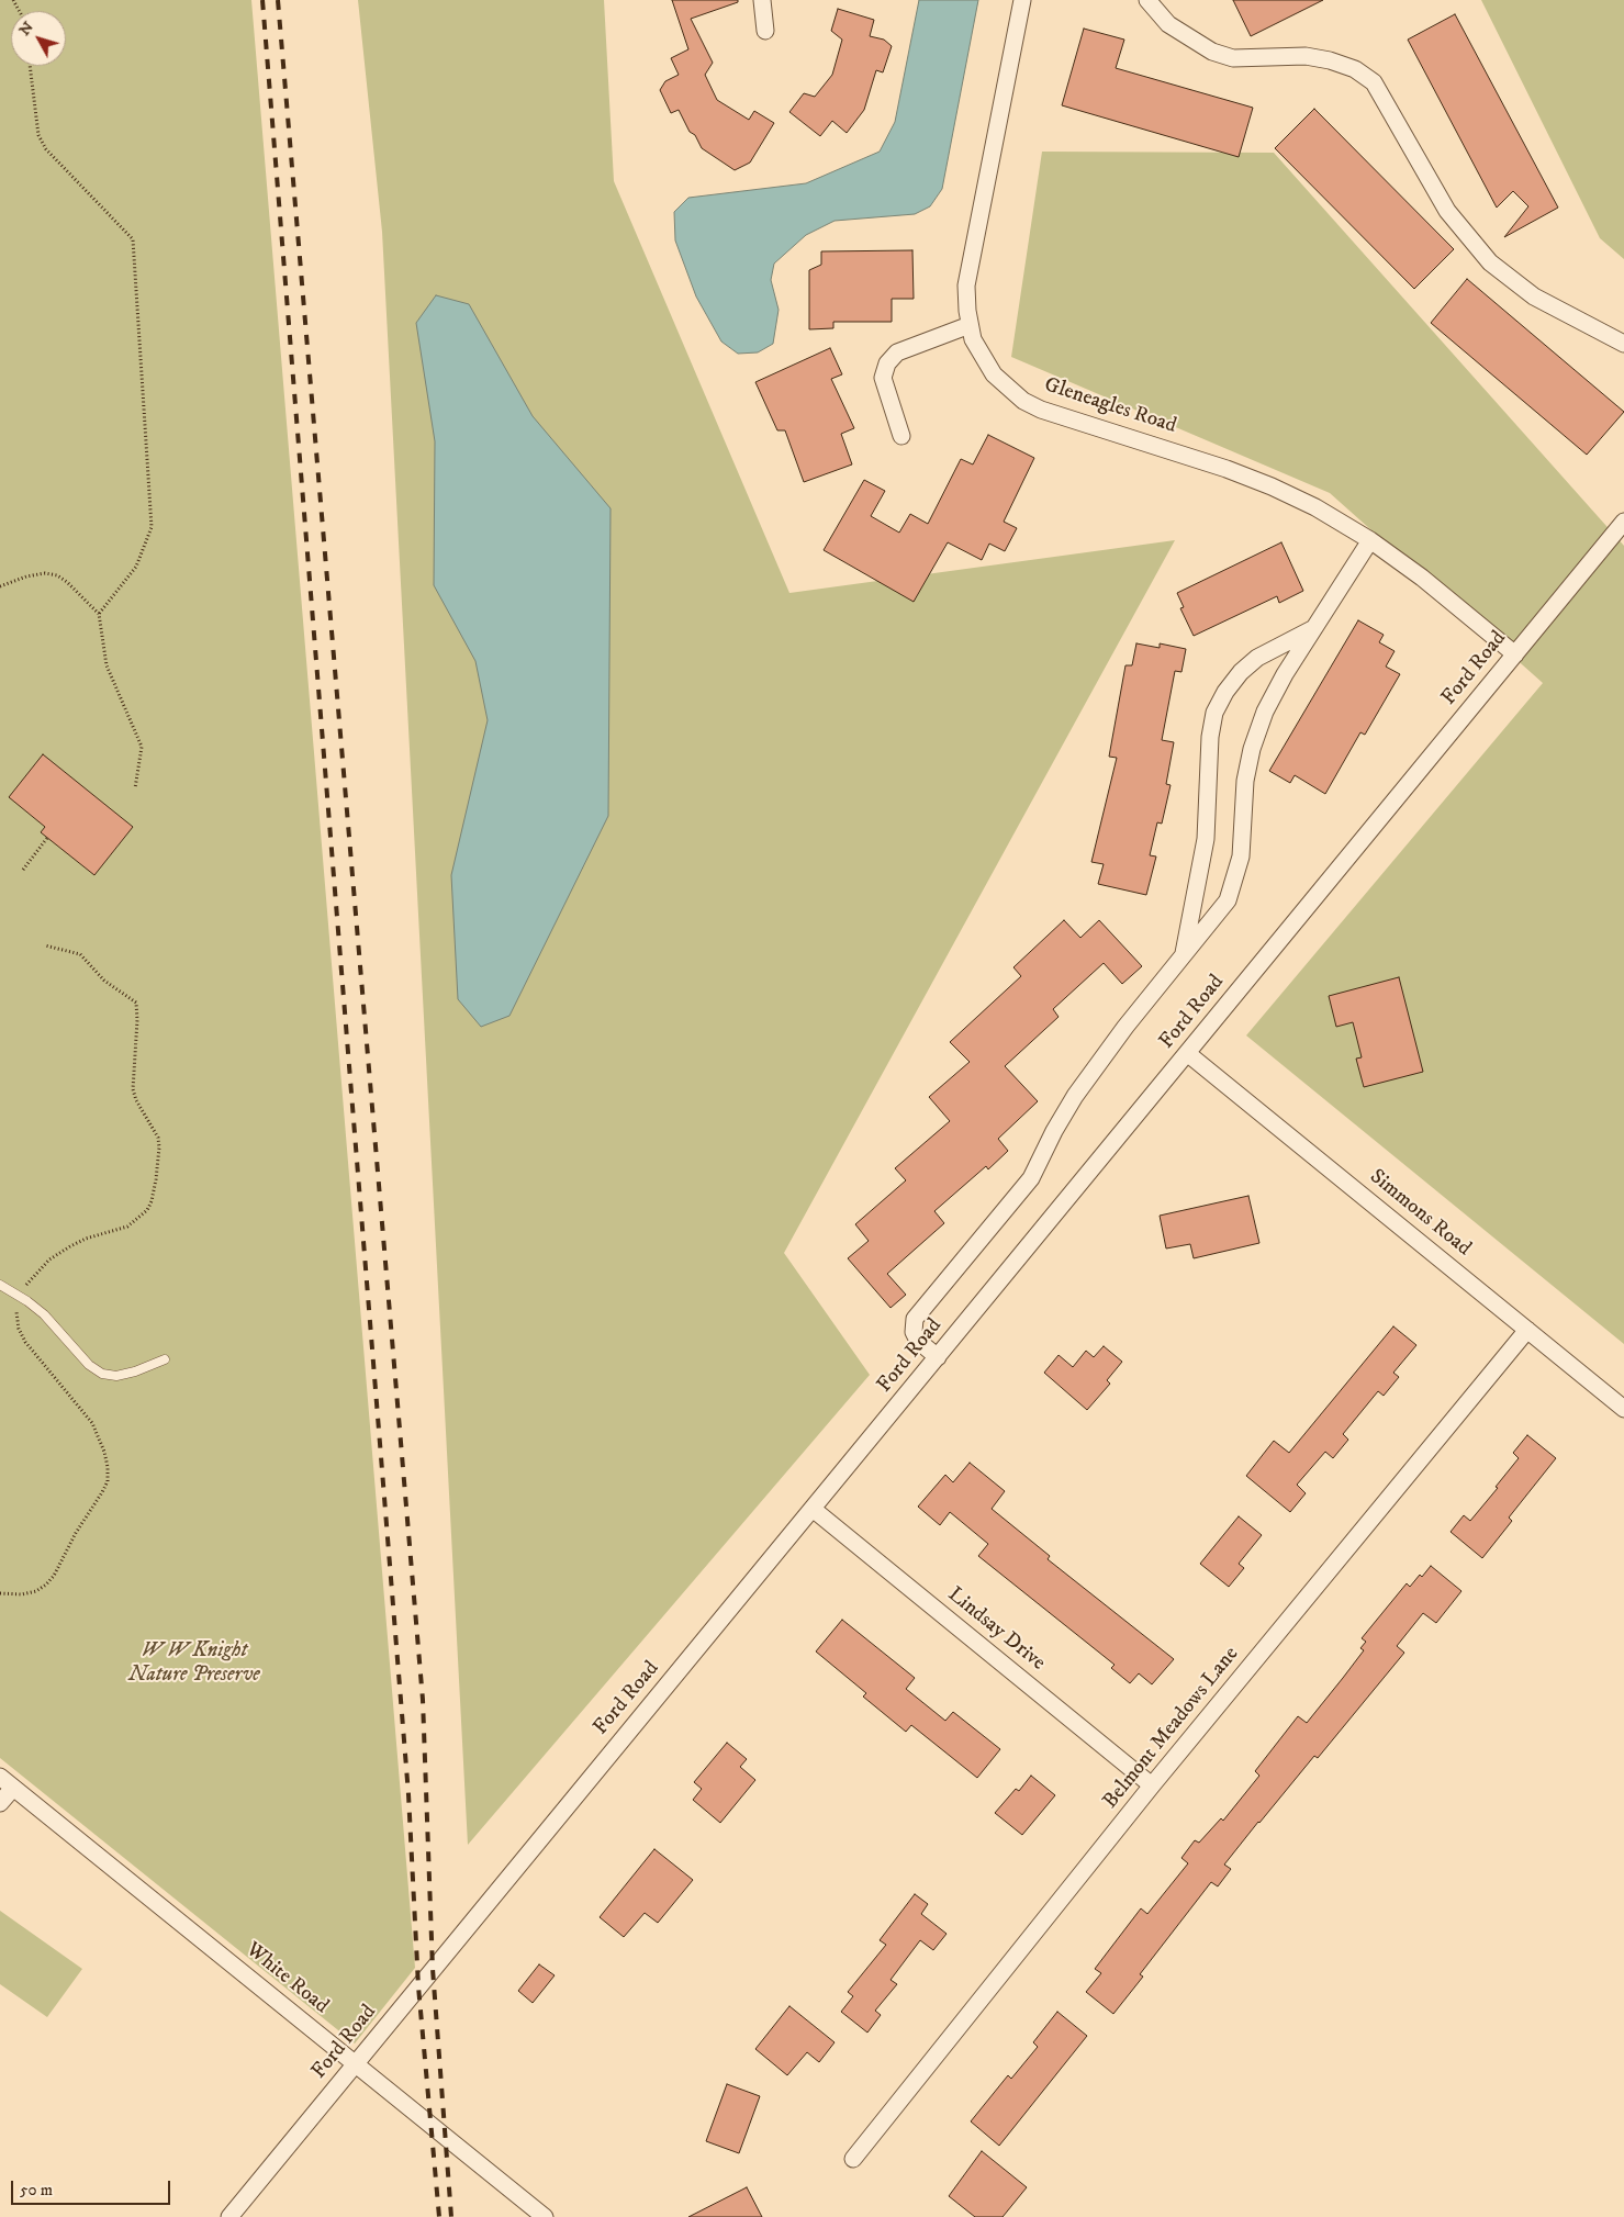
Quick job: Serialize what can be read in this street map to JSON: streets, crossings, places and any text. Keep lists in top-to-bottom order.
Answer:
{
  "streets": {
    "street": [
      "Gleneagles Road",
      "Ford Road",
      "Simmons Road",
      "Lindsay Drive",
      "Belmont Meadows Lane",
      "White Road"
    ]
  },
  "crossings": [
    ["Gleneagles Road", "Ford Road"],
    ["Ford Road", "Simmons Road"],
    ["Ford Road", "Lindsay Drive"],
    ["Ford Road", "White Road"],
    ["Simmons Road", "Belmont Meadows Lane"],
    ["Lindsay Drive", "Belmont Meadows Lane"]
  ],
  "parks": ["W W Knight Nature Preserve"],
  "scale_bar": "50 m",
  "north": "top left"
}
